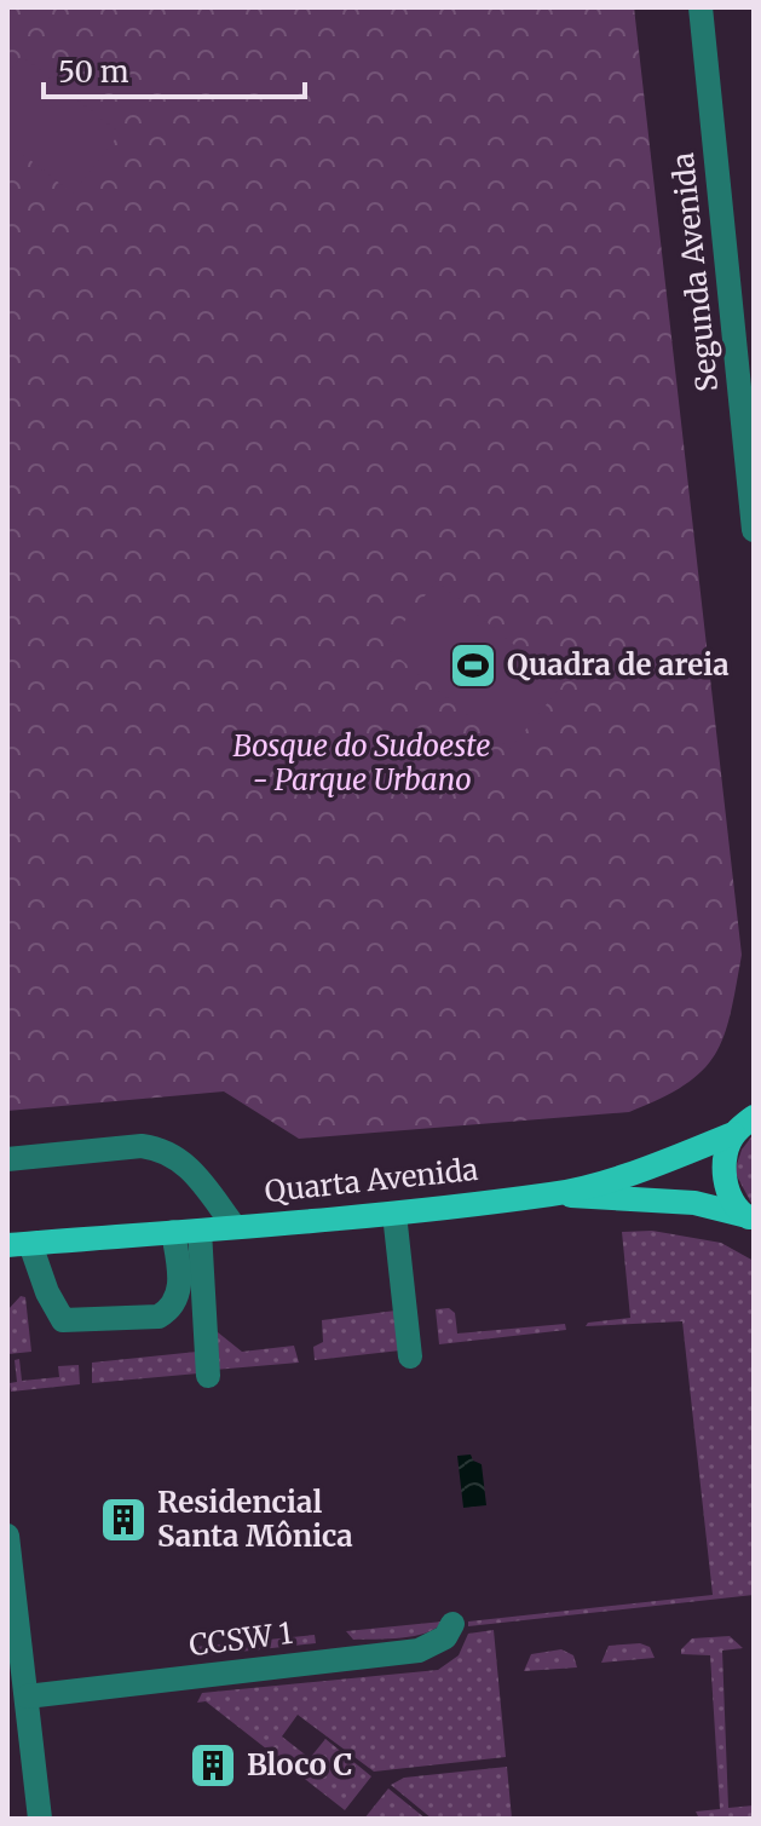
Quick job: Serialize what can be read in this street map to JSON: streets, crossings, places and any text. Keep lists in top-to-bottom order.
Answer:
{
  "streets": {
    "main road": ["Quarta Avenida"],
    "street": ["Segunda Avenida", "CCSW 1"]
  },
  "parks": ["Bosque do Sudoeste - Parque Urbano"],
  "places": {
    "sports": ["Quadra de areia"],
    "building": ["Residencial Santa Mônica", "Bloco C"]
  },
  "scale_bar": "50 m"
}
